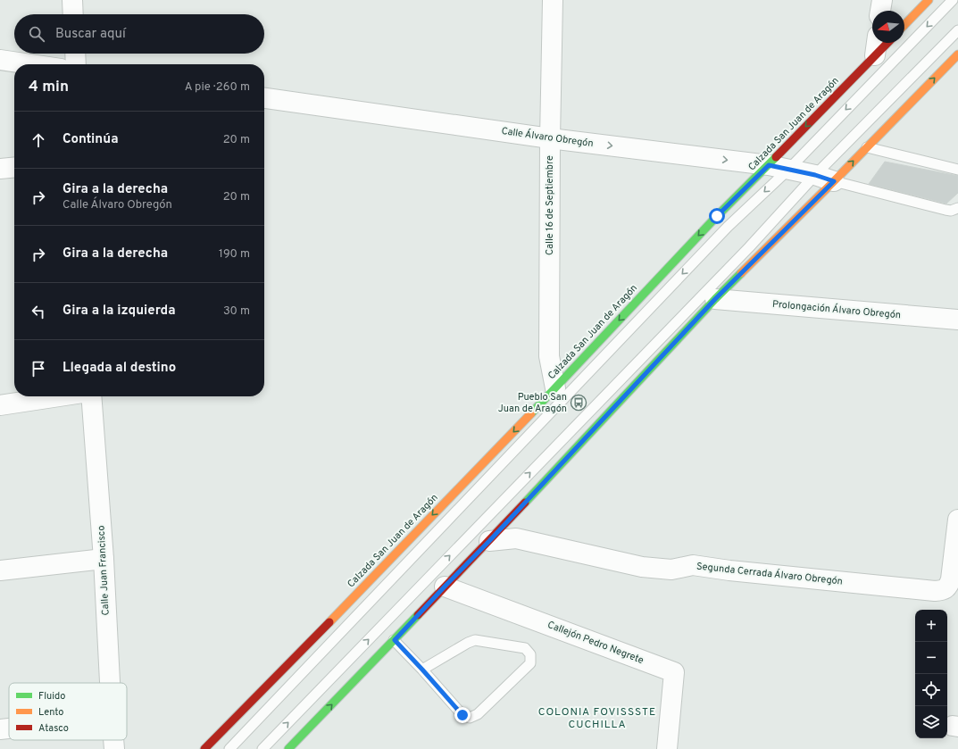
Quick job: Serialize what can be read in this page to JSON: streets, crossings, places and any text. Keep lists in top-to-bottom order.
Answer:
{
  "streets": {
    "main road": ["Calzada San Juan de Aragón"],
    "street": [
      "Calle Álvaro Obregón",
      "Calle 16 de Septiembre",
      "Prolongación Álvaro Obregón",
      "Calle Juan Francisco",
      "Segunda Cerrada Álvaro Obregón",
      "Callejón Pedro Negrete"
    ]
  },
  "crossings": [
    ["Calzada San Juan de Aragón", "Calle Álvaro Obregón"],
    ["Calzada San Juan de Aragón", "Calle 16 de Septiembre"],
    ["Calle Álvaro Obregón", "Calle 16 de Septiembre"]
  ],
  "one_way": ["Calle Álvaro Obregón"],
  "districts": ["COLONIA FOVISSSTE CUCHILLA"],
  "places": {
    "bus stop": ["Pueblo San Juan de Aragón"]
  },
  "legend": ["Fluido", "Lento", "Atasco"],
  "north": "left",
  "page": {
    "search": "Buscar aquí",
    "heading": ["4 min", "A pie · 260 m"],
    "list": [
      ["Continúa", "20 m"],
      ["Gira a la derecha", "Calle Álvaro Obregón", "20 m"],
      ["Gira a la derecha", "190 m"],
      ["Gira a la izquierda", "30 m"],
      "Llegada al destino"
    ],
    "map_buttons": ["+", "−"]
  }
}
